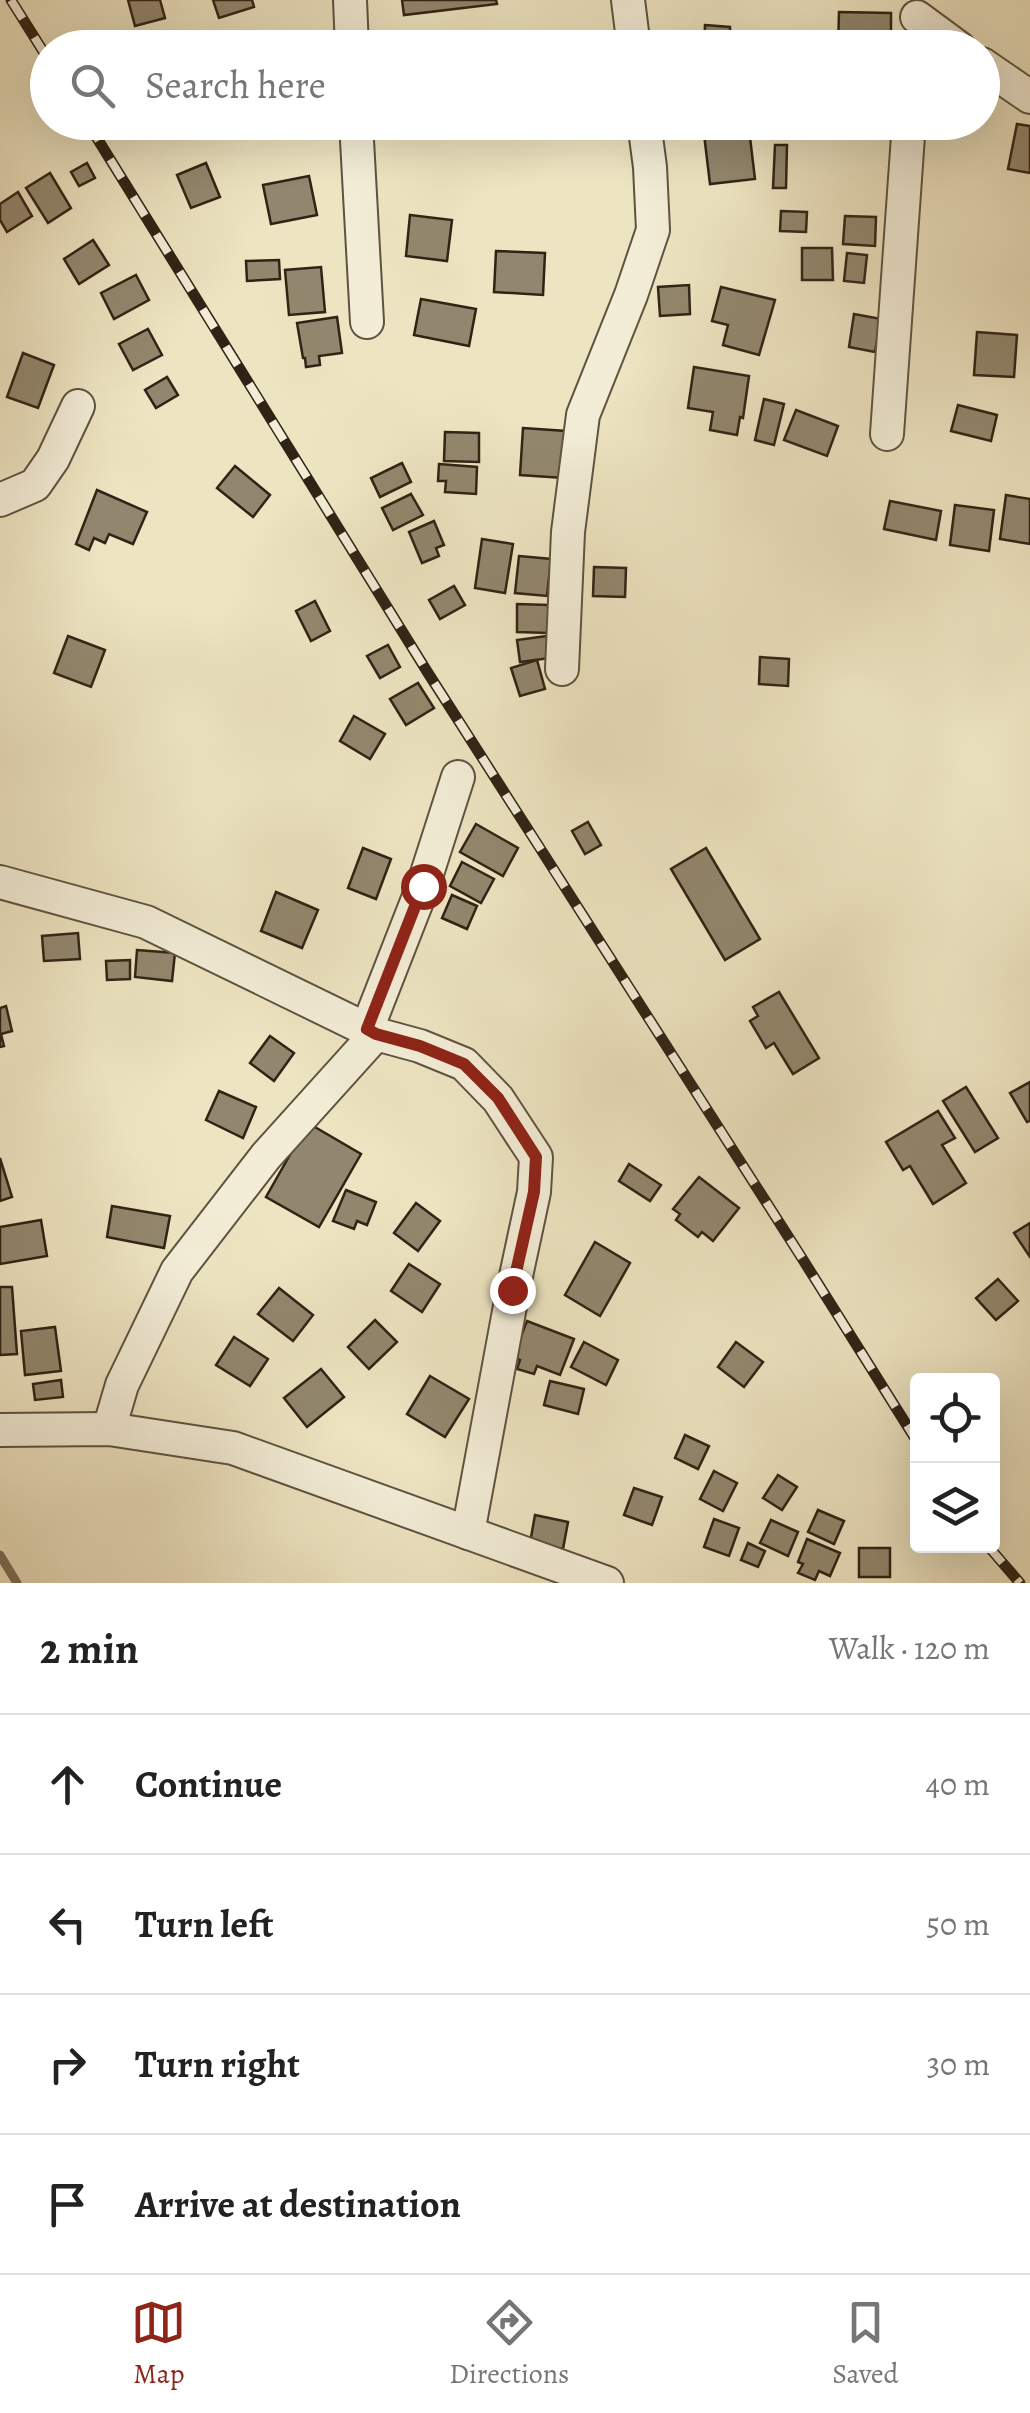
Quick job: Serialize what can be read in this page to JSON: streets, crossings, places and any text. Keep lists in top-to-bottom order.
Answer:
{
  "page": {
    "search": "Search here",
    "heading": ["2 min", "Walk · 120 m"],
    "list": [
      ["Continue", "40 m"],
      ["Turn left", "50 m"],
      ["Turn right", "30 m"],
      "Arrive at destination"
    ],
    "nav": ["Map", "Directions", "Saved"]
  }
}
